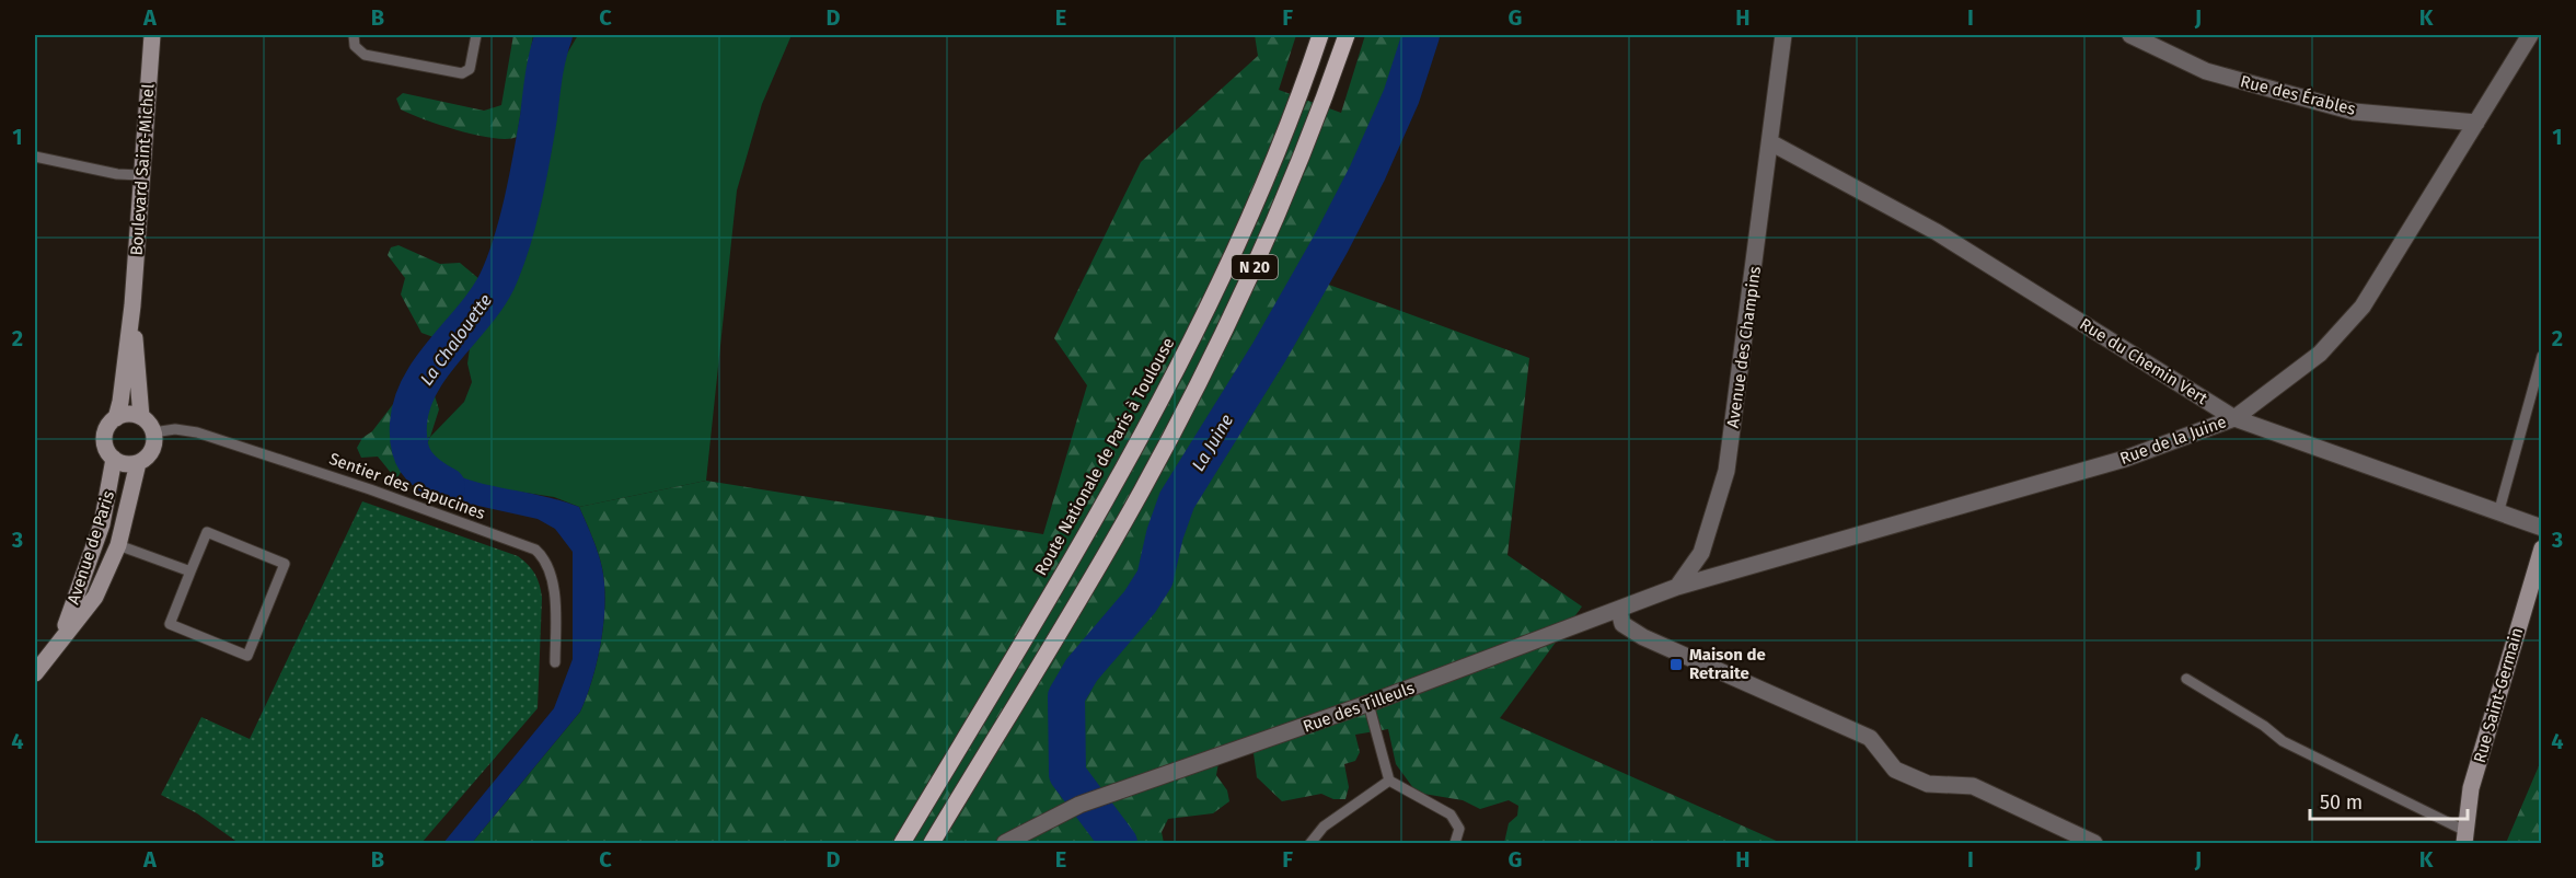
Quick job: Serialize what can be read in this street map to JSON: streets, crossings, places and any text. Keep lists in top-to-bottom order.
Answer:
{
  "streets": {
    "main road": [
      "Boulevard Saint-Michel",
      "N 20",
      "Route Nationale de Paris à Toulouse",
      "Avenue de Paris",
      "Rue Saint-Germain"
    ],
    "street": [
      "Rue des Érables",
      "Avenue des Champins",
      "Rue du Chemin Vert",
      "Rue de la Juine",
      "Rue des Tilleuls"
    ],
    "lane": ["Sentier des Capucines"]
  },
  "crossings": [
    ["Rue des Érables", "Rue de la Juine"],
    ["Boulevard Saint-Michel", "Sentier des Capucines"],
    ["Boulevard Saint-Michel", "Avenue de Paris"],
    ["Avenue des Champins", "Rue du Chemin Vert"],
    ["Avenue des Champins", "Rue de la Juine"],
    ["Rue du Chemin Vert", "Rue de la Juine"],
    ["Sentier des Capucines", "Avenue de Paris"]
  ],
  "water": ["La Chalouette", "La Juine"],
  "places": {
    "transit": ["Maison de Retraite"]
  },
  "scale_bar": "50 m",
  "grid": {
    "columns": [
      "A",
      "B",
      "C",
      "D",
      "E",
      "F",
      "G",
      "H",
      "I",
      "J",
      "K"
    ],
    "rows": [
      "1",
      "2",
      "3",
      "4"
    ]
  }
}
